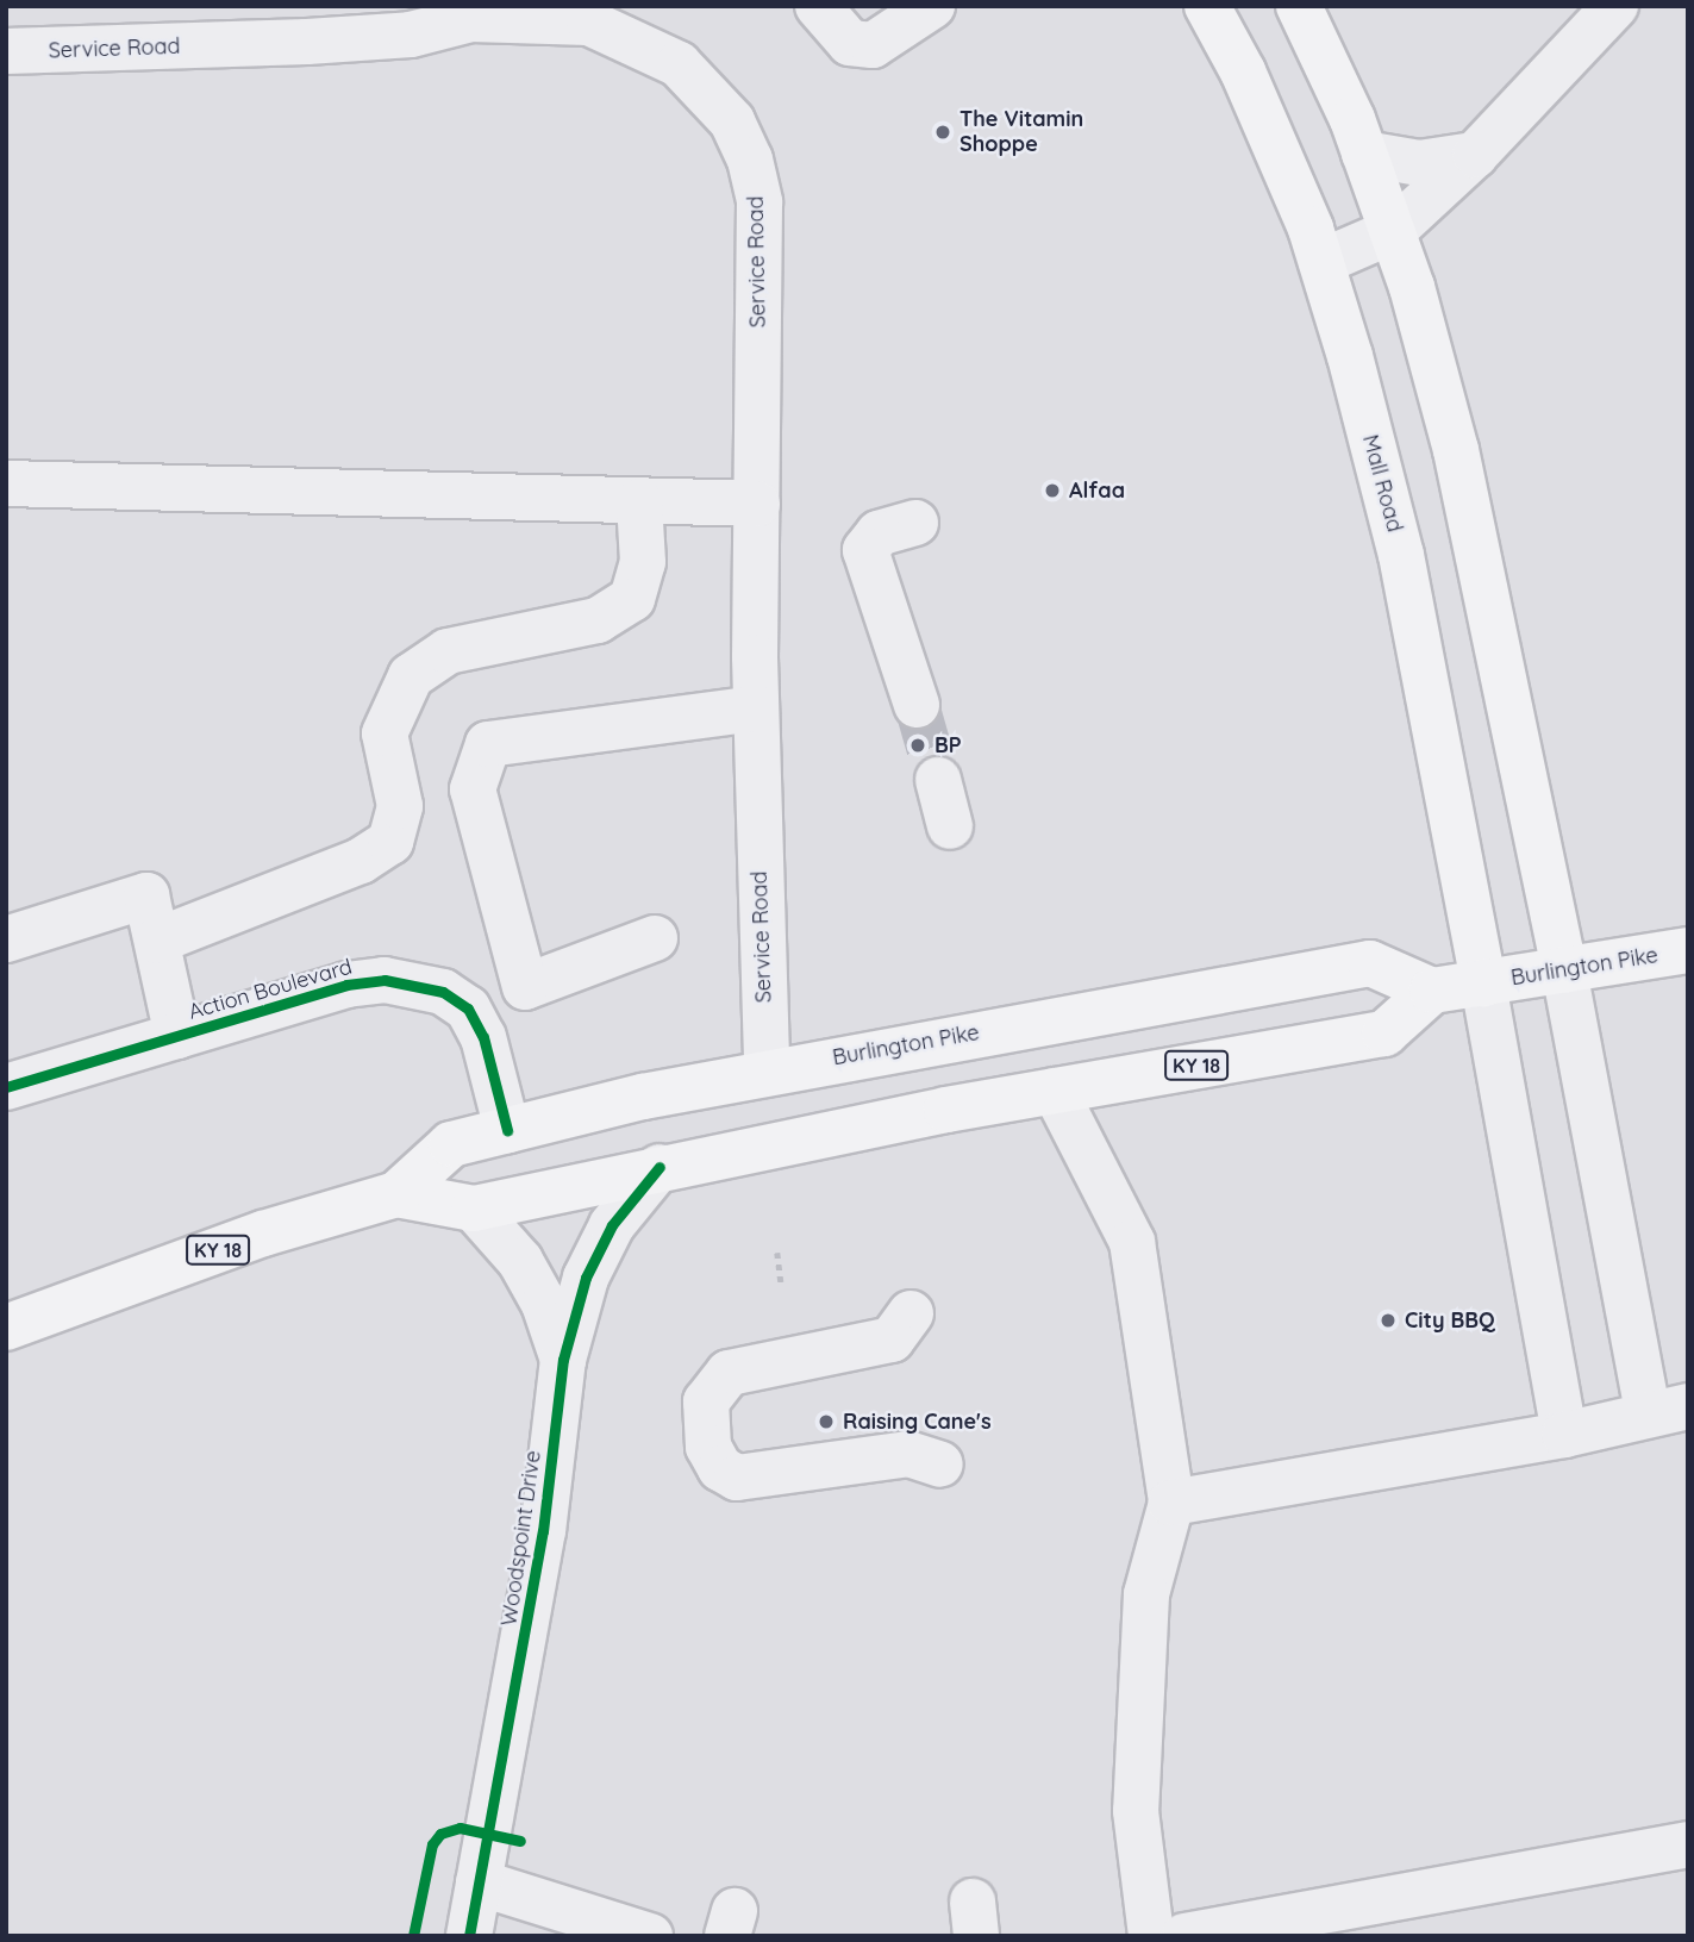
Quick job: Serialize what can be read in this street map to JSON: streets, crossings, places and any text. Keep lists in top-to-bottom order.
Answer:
{
  "streets": {
    "main road": ["Mall Road", "Burlington Pike", "KY 18"],
    "street": ["Service Road", "Action Boulevard", "Woodspoint Drive"]
  },
  "crossings": [
    ["Service Road", "Burlington Pike"],
    ["Mall Road", "Burlington Pike"],
    ["Burlington Pike", "Action Boulevard"],
    ["Burlington Pike", "Woodspoint Drive"]
  ],
  "places": [
    "The Vitamin Shoppe",
    "Alfaa",
    "BP",
    "City BBQ",
    "Raising Cane's"
  ]
}
